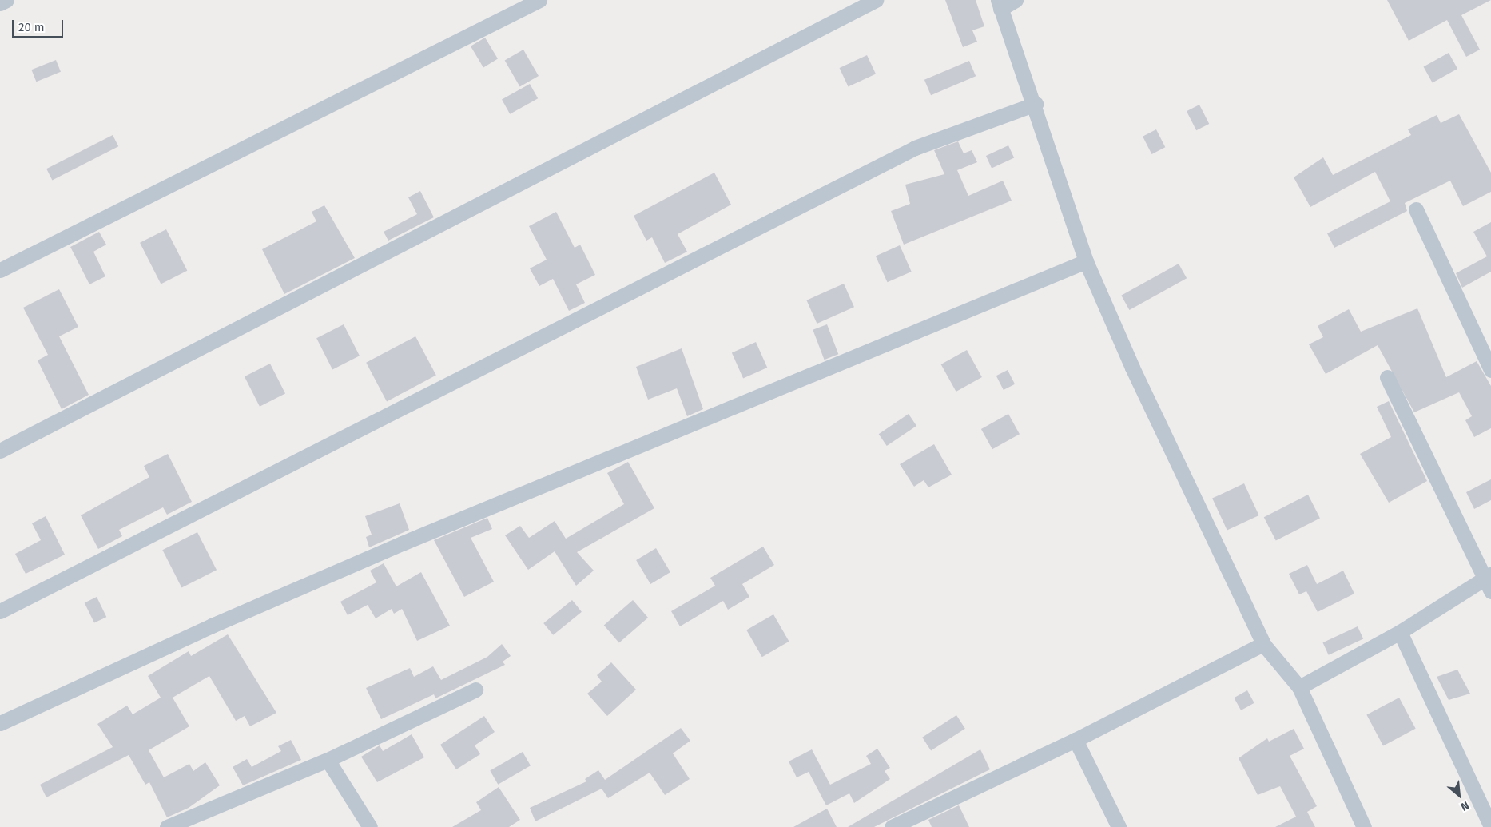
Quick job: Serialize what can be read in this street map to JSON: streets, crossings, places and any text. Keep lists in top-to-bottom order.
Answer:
{
  "scale_bar": "20 m",
  "north": "bottom right"
}
